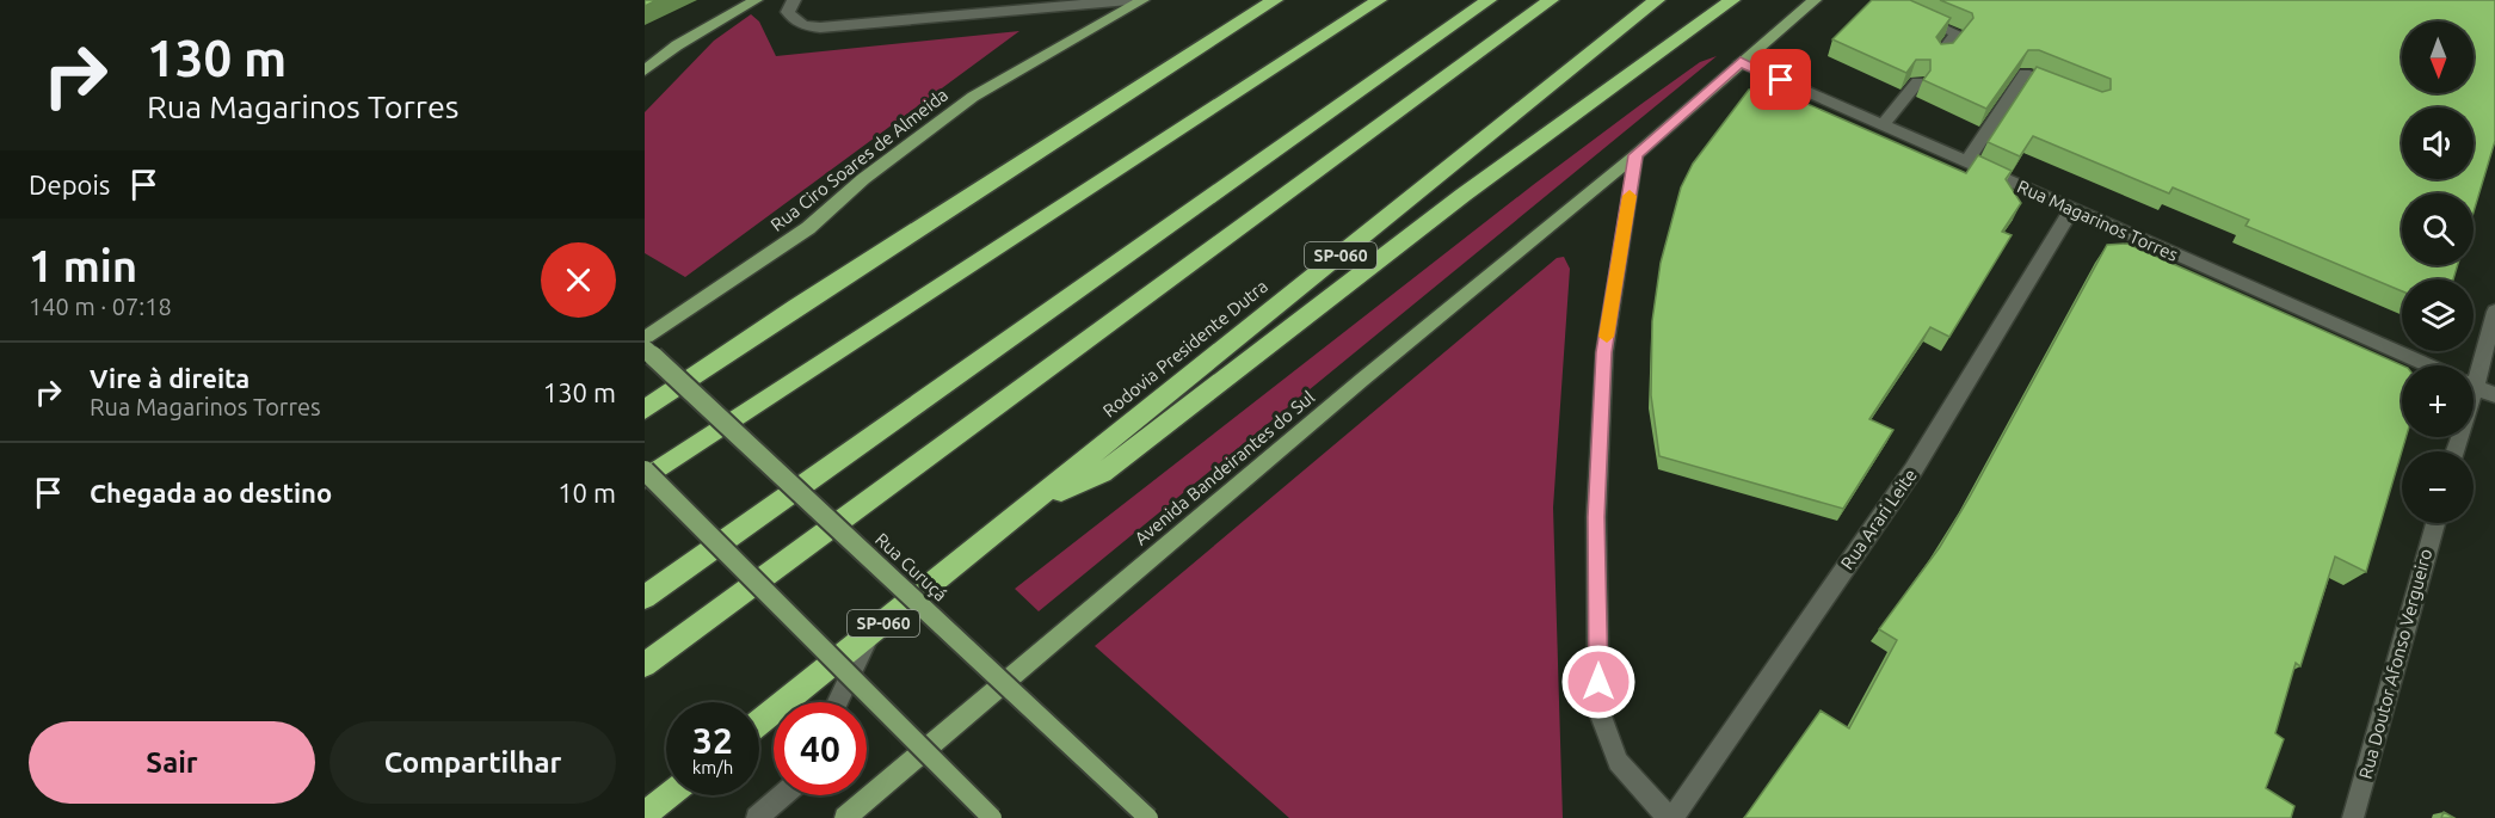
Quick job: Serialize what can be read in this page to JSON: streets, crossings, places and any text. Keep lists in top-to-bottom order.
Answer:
{
  "streets": {
    "highway": ["SP-060", "Rodovia Presidente Dutra"],
    "main road": ["Rua Ciro Soares de Almeida", "Avenida Bandeirantes do Sul", "Rua Curuçá"],
    "street": ["Rua Magarinos Torres", "Rua Arari Leite", "Rua Doutor Afonso Vergueiro"]
  },
  "crossings": [
    ["Rua Magarinos Torres", "Avenida Bandeirantes do Sul"],
    ["Rua Magarinos Torres", "Rua Arari Leite"]
  ],
  "north": "bottom",
  "page": {
    "turn": ["130 m", "Rua Magarinos Torres"],
    "map_buttons": ["+", "−"],
    "then": "Depois",
    "heading": ["1 min", "140 m · 07:18"],
    "list": [
      {
        "name": "Vire à direita",
        "note": "Rua Magarinos Torres",
        "value": "130 m"
      },
      {
        "name": "Chegada ao destino",
        "value": "10 m"
      }
    ],
    "speed": "32 km/h",
    "limit": "40",
    "buttons": ["Sair", "Compartilhar"]
  }
}
